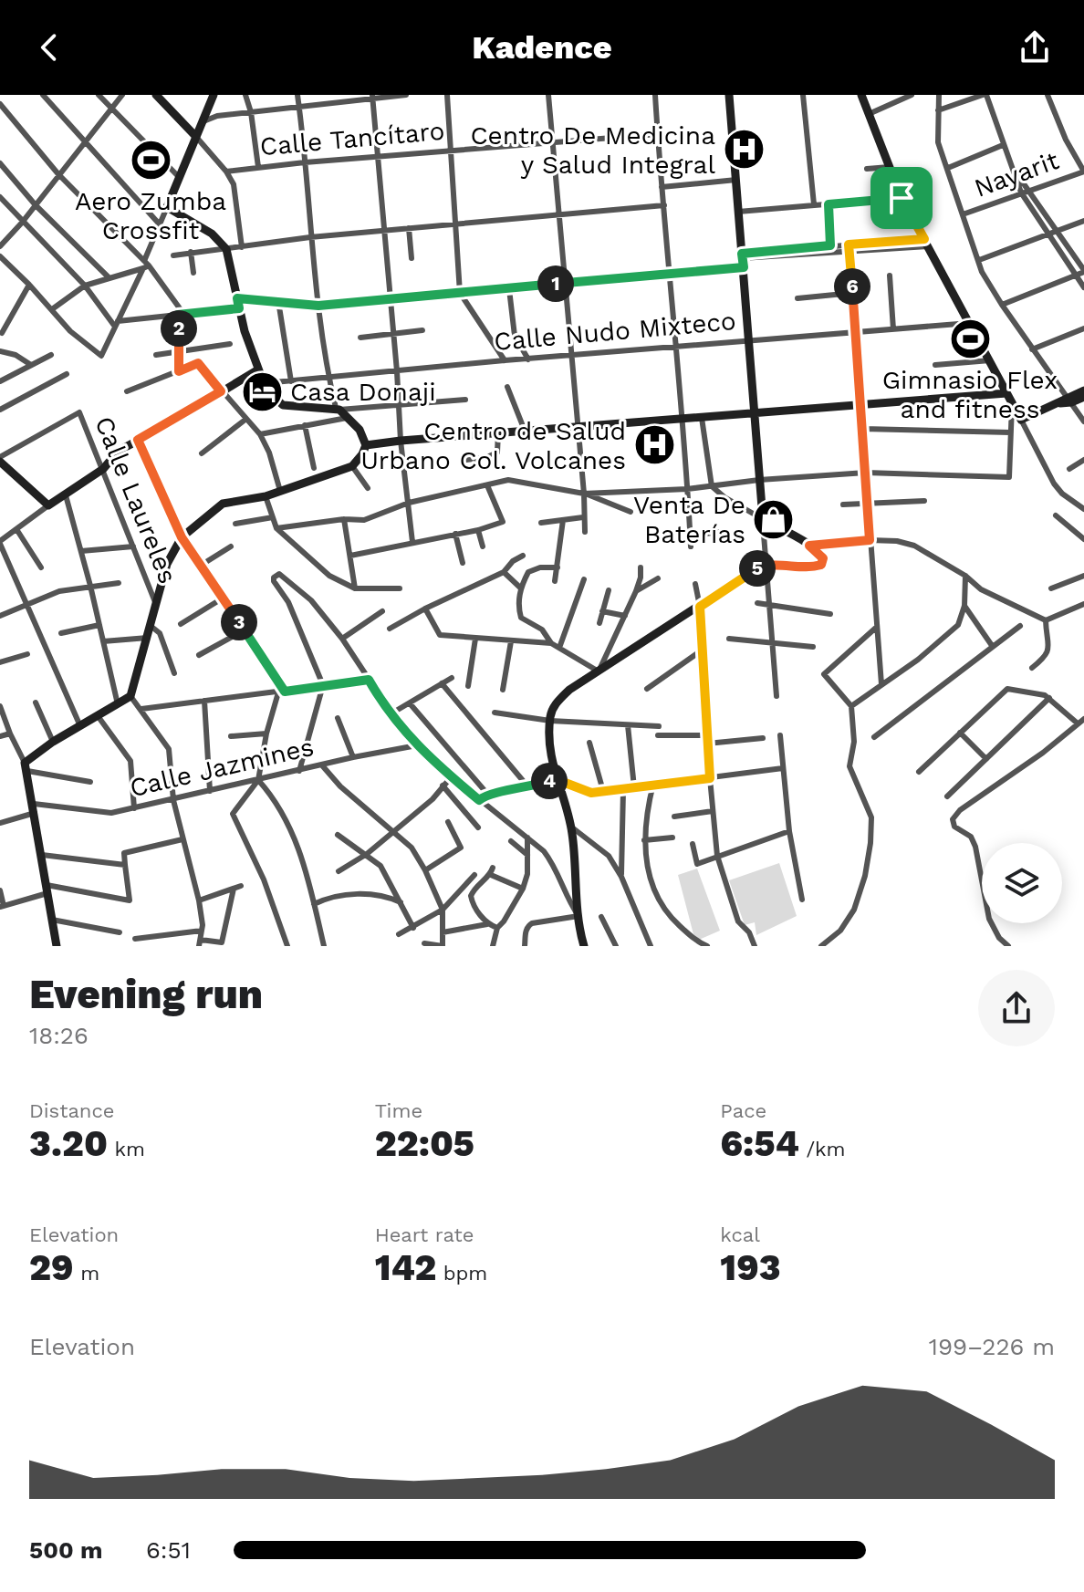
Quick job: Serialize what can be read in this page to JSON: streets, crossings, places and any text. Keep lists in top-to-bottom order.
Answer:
{
  "streets": {
    "street": [
      "Calle Tancítaro",
      "Nayarit",
      "Calle Nudo Mixteco",
      "Calle Laureles",
      "Calle Jazmines"
    ]
  },
  "places": {
    "hospital": ["Centro De Medicina y Salud Integral", "Centro de Salud Urbano Col. Volcanes"],
    "sports": ["Aero Zumba Crossfit", "Gimnasio Flex and fitness"],
    "hotel": ["Casa Donaji"],
    "shop": ["Venta De Baterías"]
  },
  "page": {
    "header": "Kadence",
    "pins": [
      "1",
      "6",
      "2",
      "5",
      "3",
      "4"
    ],
    "heading": ["Evening run", "18:26"],
    "stats": [
      ["Distance", "3.20 km"],
      ["Time", "22:05"],
      ["Pace", "6:54 /km"],
      ["Elevation", "29 m"],
      ["Heart rate", "142 bpm"],
      ["kcal", "193"]
    ],
    "chart": ["Elevation", "199–226 m"],
    "list": [
      {
        "name": "500 m",
        "note": "6:51"
      }
    ]
  }
}
